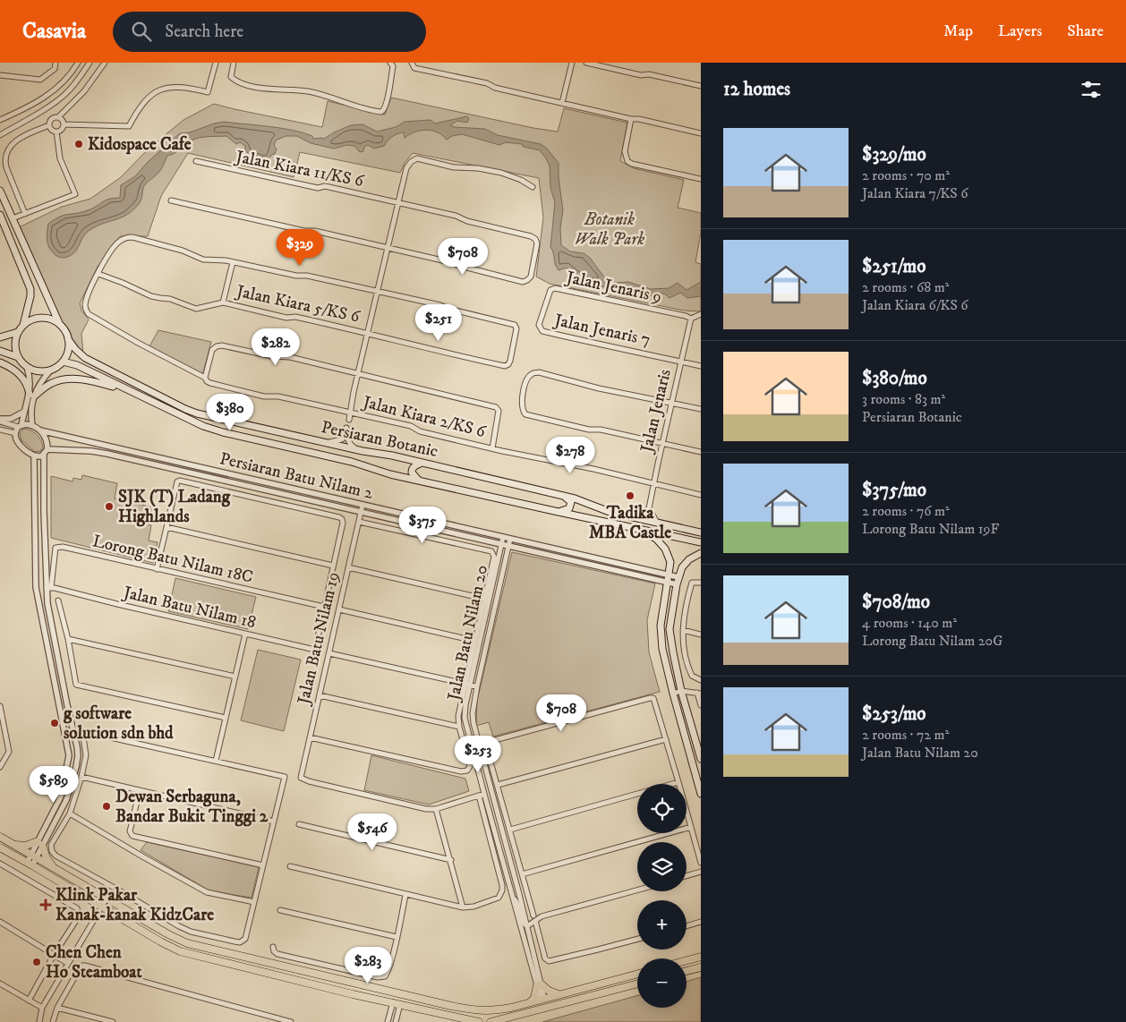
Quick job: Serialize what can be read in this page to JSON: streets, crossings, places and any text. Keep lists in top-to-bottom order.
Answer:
{
  "streets": {
    "main road": ["Persiaran Botanic"],
    "street": [
      "Jalan Kiara 11/KS 6",
      "Jalan Jenaris 9",
      "Jalan Kiara 5/KS 6",
      "Jalan Jenaris 7",
      "Jalan Jenaris",
      "Jalan Kiara 2/KS 6",
      "Persiaran Batu Nilam 2",
      "Lorong Batu Nilam 18C",
      "Jalan Batu Nilam 18",
      "Jalan Batu Nilam 20",
      "Jalan Batu Nilam 19"
    ]
  },
  "crossings": [
    ["Jalan Jenaris 9", "Jalan Jenaris 7"],
    ["Jalan Jenaris 9", "Jalan Jenaris"],
    ["Jalan Kiara 5/KS 6", "Jalan Kiara 2/KS 6"],
    ["Jalan Jenaris 7", "Jalan Jenaris"],
    ["Jalan Jenaris", "Jalan Kiara 2/KS 6"],
    ["Persiaran Batu Nilam 2", "Jalan Batu Nilam 20"],
    ["Persiaran Batu Nilam 2", "Jalan Batu Nilam 19"],
    ["Lorong Batu Nilam 18C", "Jalan Batu Nilam 18"]
  ],
  "parks": ["Botanik Walk Park"],
  "places": {
    "other": [
      "Kidospace Cafe",
      "Tadika MBA Castle",
      "SJK (T) Ladang Highlands",
      "g software solution sdn bhd",
      "Dewan Serbaguna, Bandar Bukit Tinggi 2",
      "Chen Chen Ho Steamboat"
    ],
    "health": ["Klink Pakar Kanak-kanak KidzCare"]
  },
  "page": {
    "header": "Casavia",
    "search": "Search here",
    "nav": ["Map", "Layers", "Share"],
    "heading": "12 homes",
    "list": [
      {
        "name": "$329/mo",
        "note": "2 rooms · 70 m² · Jalan Kiara 7/KS 6"
      },
      {
        "name": "$251/mo",
        "note": "2 rooms · 68 m² · Jalan Kiara 6/KS 6"
      },
      {
        "name": "$380/mo",
        "note": "3 rooms · 83 m² · Persiaran Botanic"
      },
      {
        "name": "$375/mo",
        "note": "2 rooms · 76 m² · Lorong Batu Nilam 19F"
      },
      {
        "name": "$708/mo",
        "note": "4 rooms · 140 m² · Lorong Batu Nilam 20G"
      },
      {
        "name": "$253/mo",
        "note": "2 rooms · 72 m² · Jalan Batu Nilam 20"
      }
    ],
    "price": [
      "$329",
      "$708",
      "$251",
      "$282",
      "$380",
      "$278",
      "$375",
      "$708",
      "$253",
      "$589",
      "$546",
      "$283"
    ],
    "map_buttons": ["+", "−"]
  }
}
